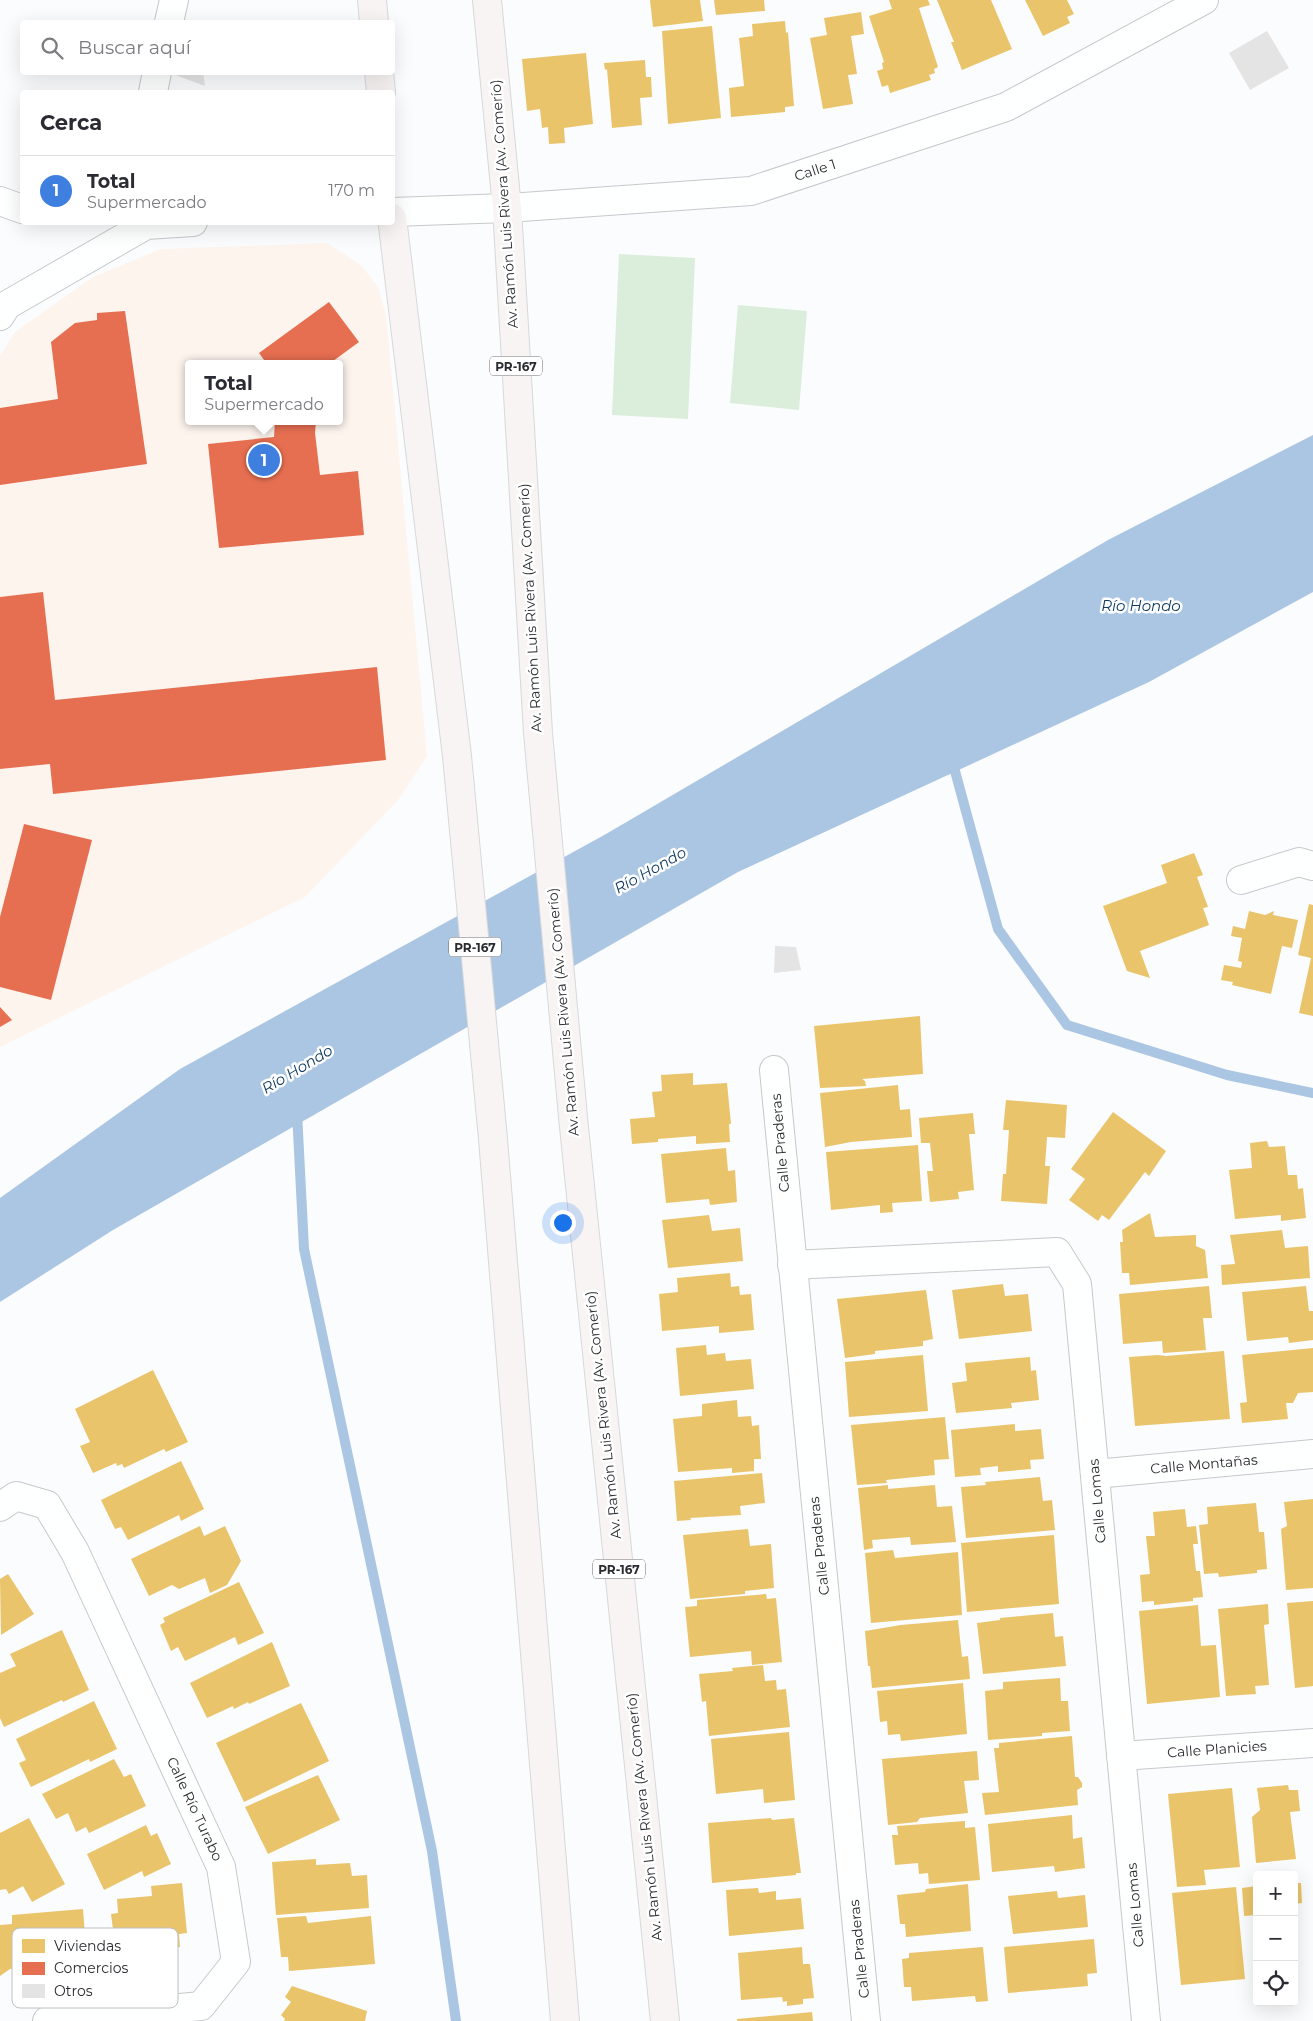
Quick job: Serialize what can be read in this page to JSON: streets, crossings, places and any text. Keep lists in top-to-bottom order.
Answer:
{
  "streets": {
    "main road": ["Av. Ramón Luis Rivera (Av. Comerío)", "PR-167"],
    "street": [
      "Calle 1",
      "Calle Praderas",
      "Calle Montañas",
      "Calle Lomas",
      "Calle Planicies",
      "Calle Río Turabo"
    ]
  },
  "crossings": [
    ["Calle 1", "Av. Ramón Luis Rivera (Av. Comerío)"],
    ["Calle Praderas", "Calle Lomas"],
    ["Calle Montañas", "Calle Lomas"],
    ["Calle Lomas", "Calle Planicies"]
  ],
  "water": ["Río Hondo"],
  "legend": ["Viviendas", "Comercios", "Otros"],
  "page": {
    "search": "Buscar aquí",
    "heading": "Cerca",
    "list": [
      {
        "mark": "1",
        "name": "Total",
        "note": "Supermercado",
        "value": "170 m"
      }
    ],
    "popup": ["Total", "Supermercado"],
    "pins": "1",
    "map_buttons": ["+", "−"]
  }
}
